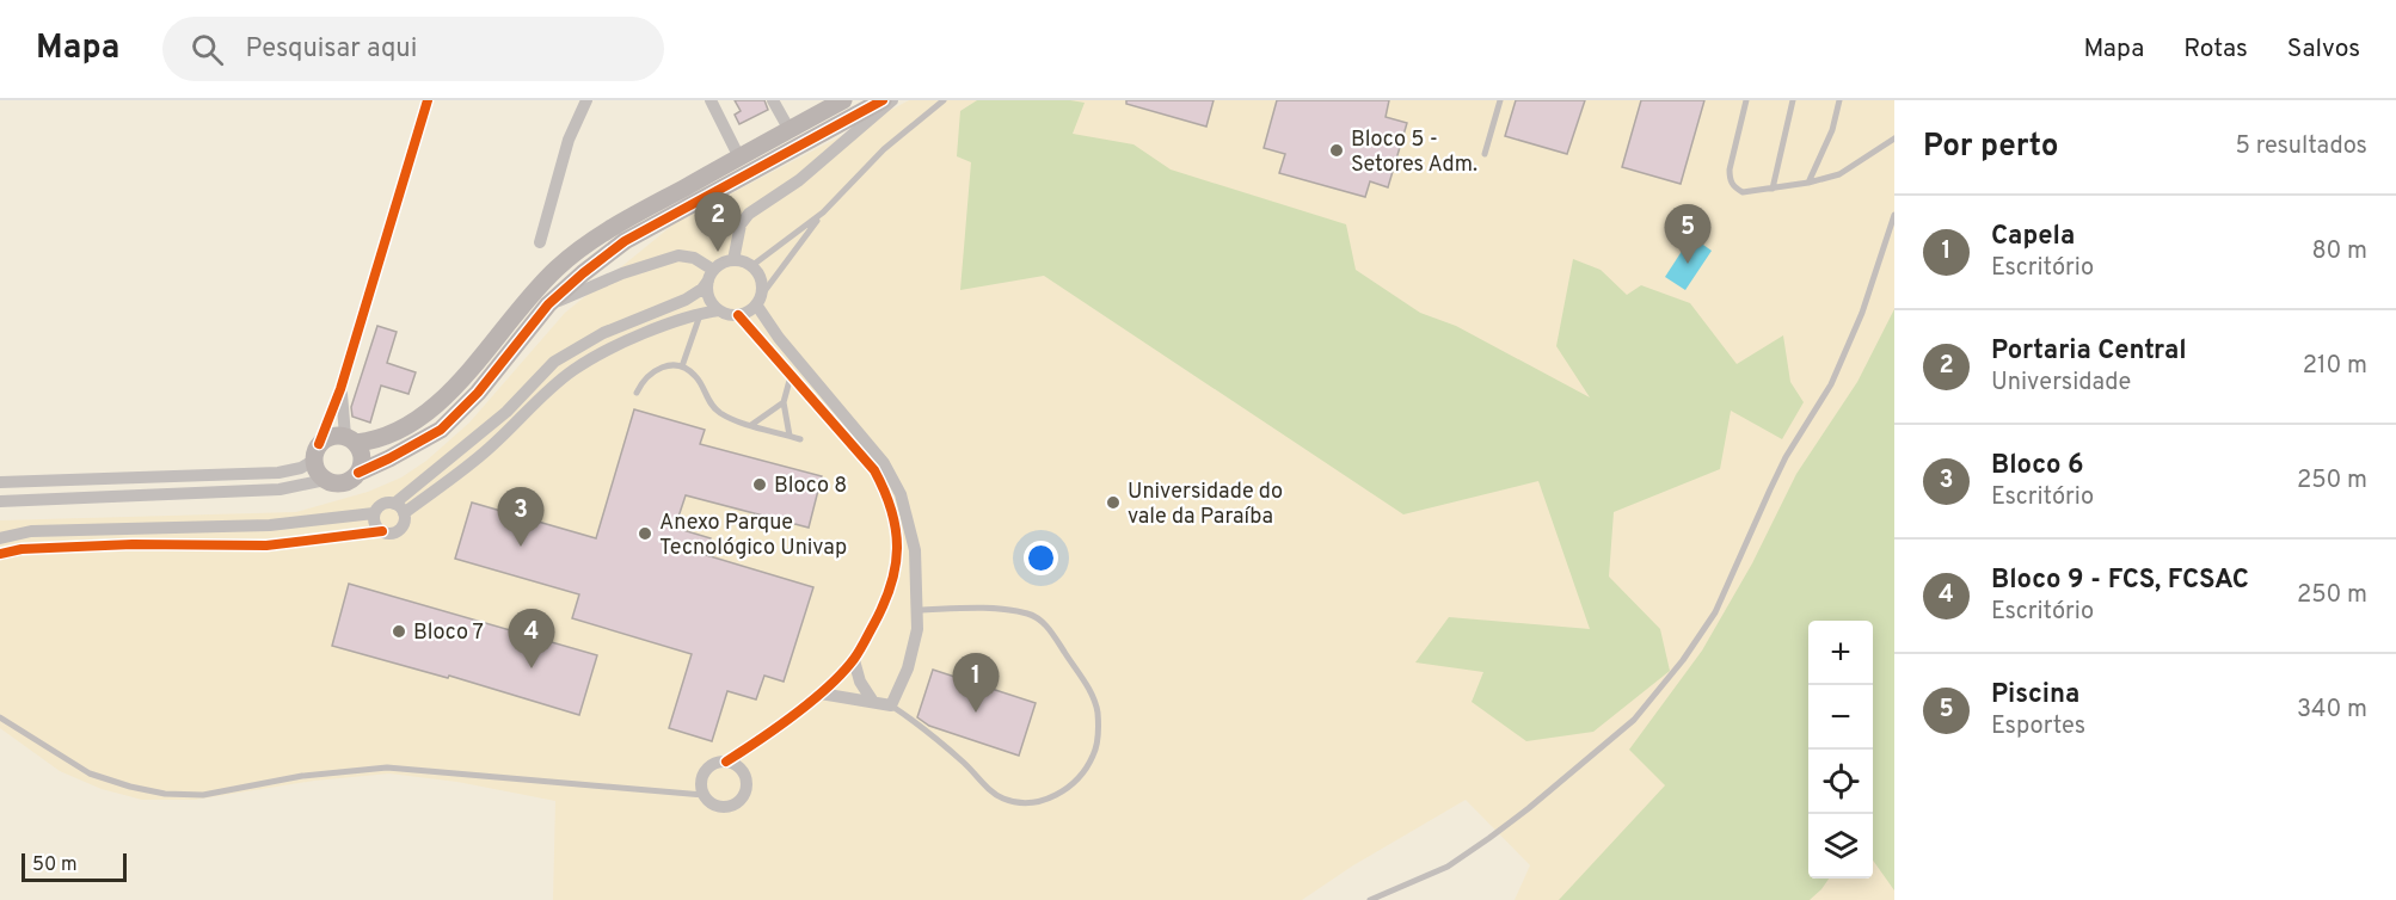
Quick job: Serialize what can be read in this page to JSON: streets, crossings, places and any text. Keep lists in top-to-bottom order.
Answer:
{
  "places": [
    "Bloco 5 - Setores Adm.",
    "Bloco 8",
    "Universidade do vale da Paraíba",
    "Anexo Parque Tecnológico Univap",
    "Bloco 7"
  ],
  "scale_bar": "50 m",
  "page": {
    "header": "Mapa",
    "search": "Pesquisar aqui",
    "nav": ["Mapa", "Rotas", "Salvos"],
    "heading": ["Por perto", "5 resultados"],
    "pins": [
      "2",
      "5",
      "3",
      "4",
      "1"
    ],
    "list": [
      {
        "mark": "1",
        "name": "Capela",
        "note": "Escritório",
        "value": "80 m"
      },
      {
        "mark": "2",
        "name": "Portaria Central",
        "note": "Universidade",
        "value": "210 m"
      },
      {
        "mark": "3",
        "name": "Bloco 6",
        "note": "Escritório",
        "value": "250 m"
      },
      {
        "mark": "4",
        "name": "Bloco 9 - FCS, FCSAC",
        "note": "Escritório",
        "value": "250 m"
      },
      {
        "mark": "5",
        "name": "Piscina",
        "note": "Esportes",
        "value": "340 m"
      }
    ],
    "map_buttons": ["+", "−"],
    "scale": "50 m"
  }
}
